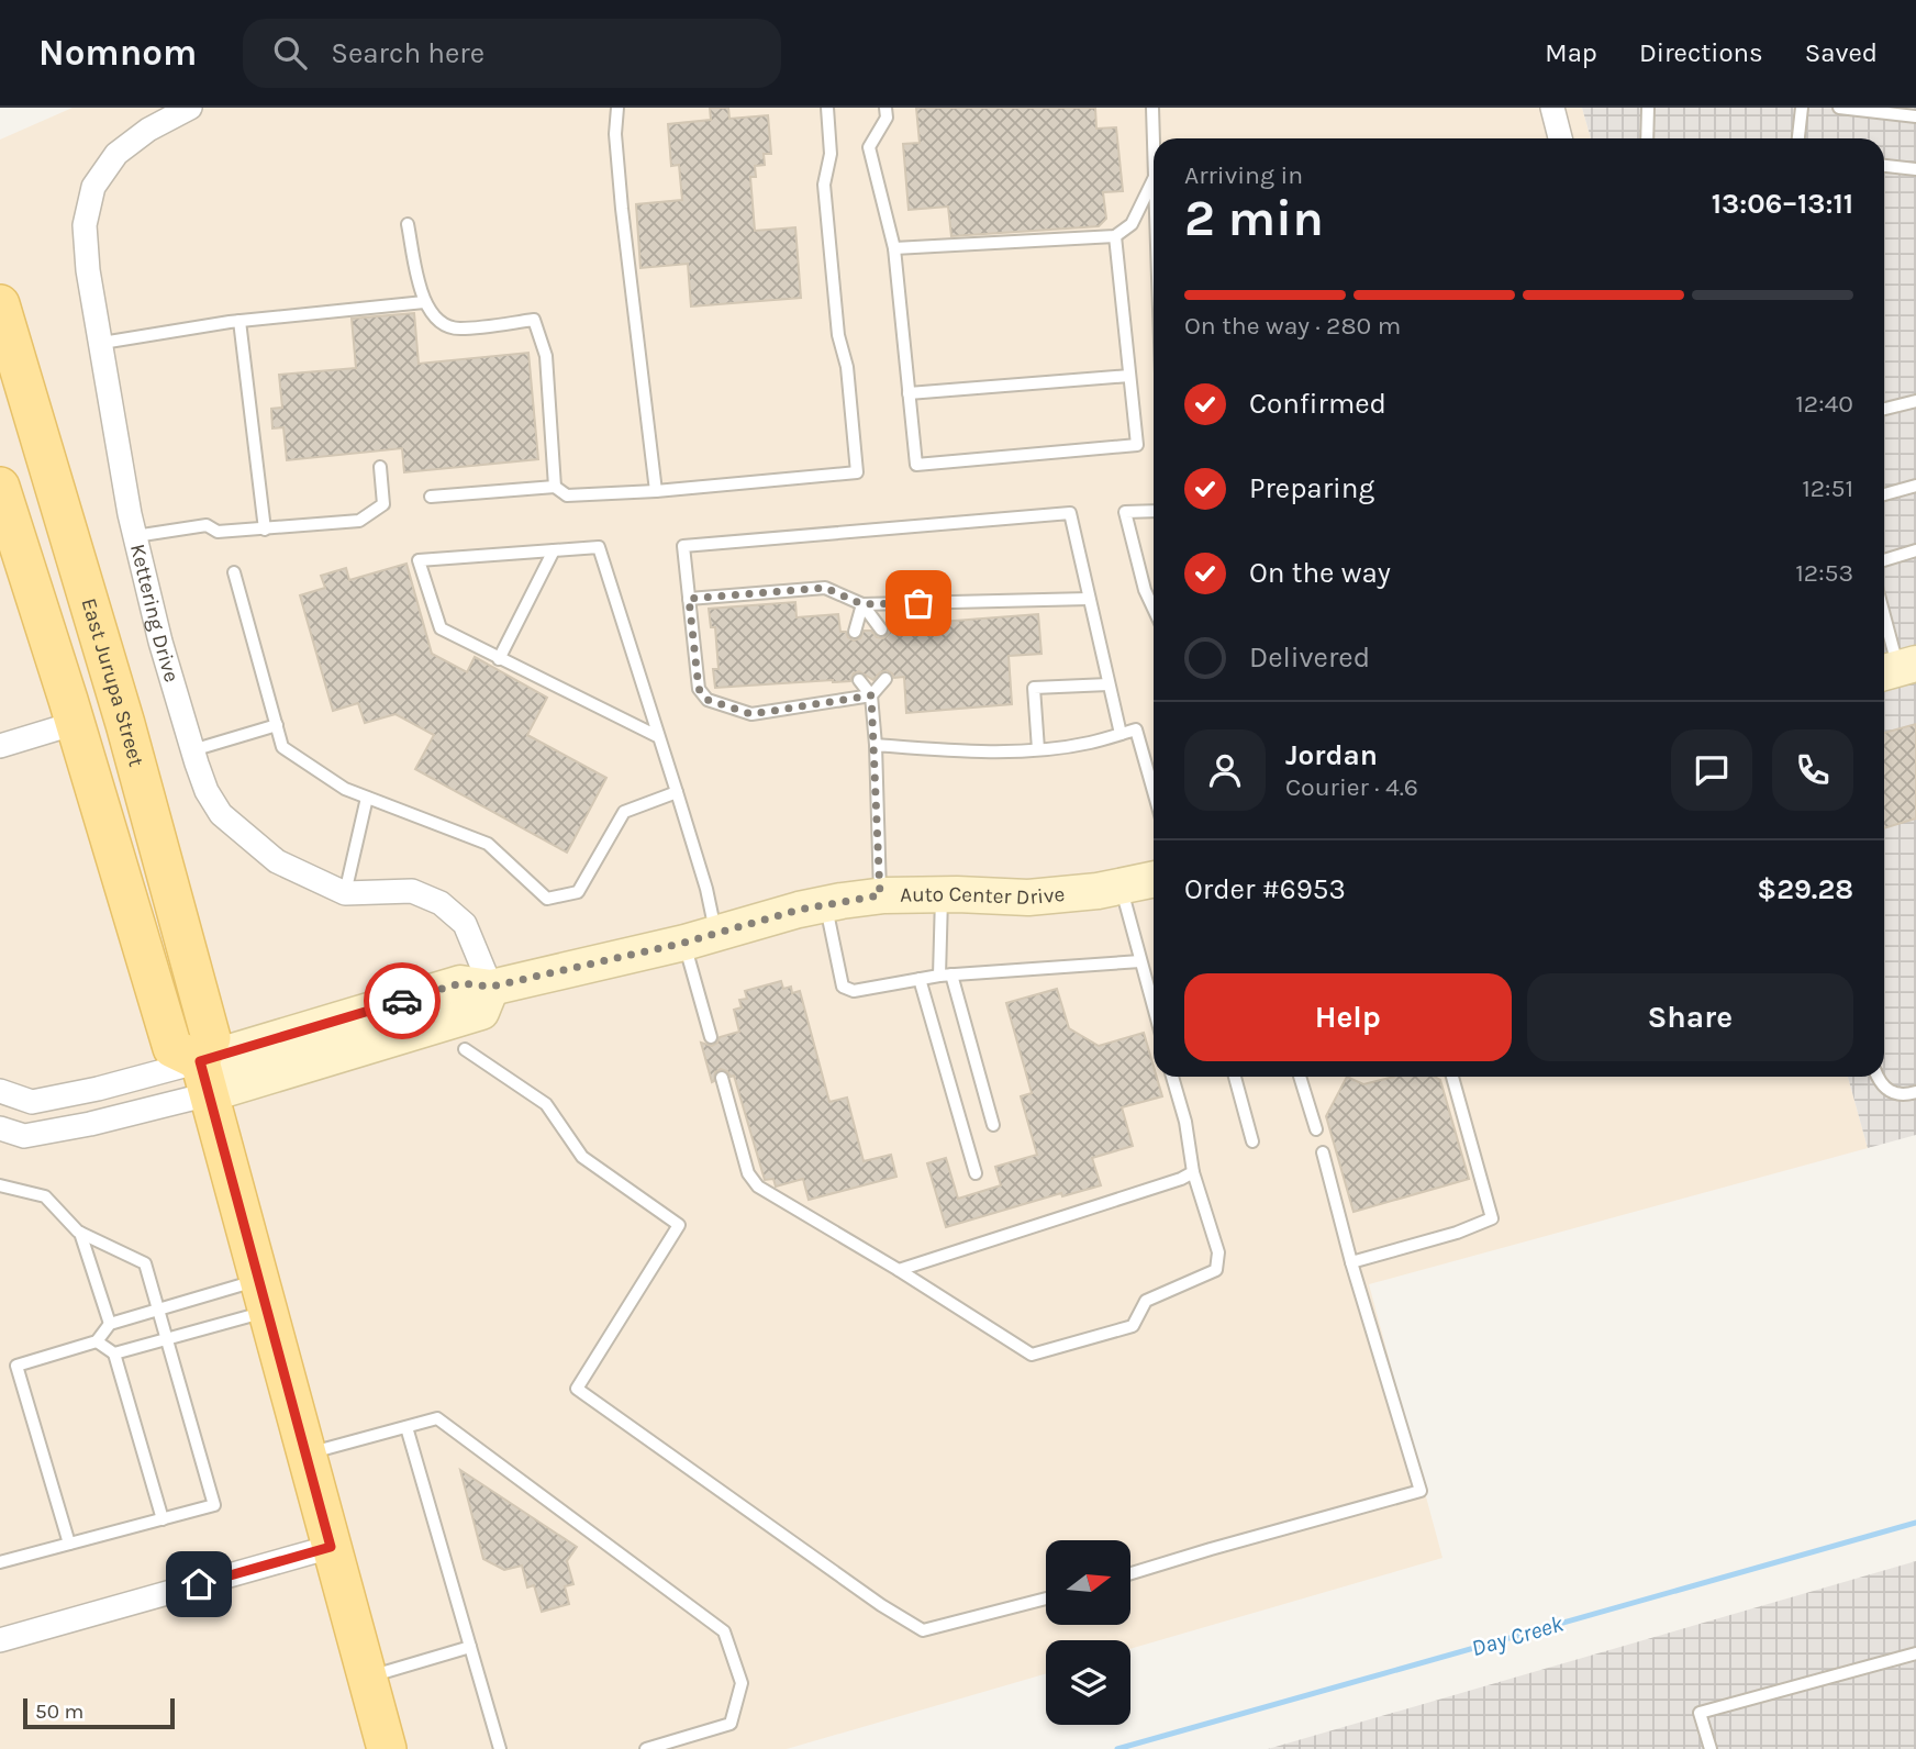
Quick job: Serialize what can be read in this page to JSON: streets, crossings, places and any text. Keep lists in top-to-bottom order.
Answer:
{
  "streets": {
    "main road": ["East Jurupa Street"],
    "street": ["Kettering Drive", "Auto Center Drive"]
  },
  "crossings": [
    ["Kettering Drive", "Auto Center Drive"],
    ["East Jurupa Street", "Auto Center Drive"]
  ],
  "water": ["Day Creek"],
  "scale_bar": "50 m",
  "north": "right",
  "page": {
    "header": "Nomnom",
    "search": "Search here",
    "nav": ["Map", "Directions", "Saved"],
    "heading": ["2 min", "Arriving in", "13:06–13:11"],
    "panel": [
      "Jordan",
      "Courier · 4.6",
      "Order #6953",
      "$29.28"
    ],
    "bar": "On the way · 280 m",
    "list": [
      ["Confirmed", "12:40"],
      ["Preparing", "12:51"],
      ["On the way", "12:53"],
      "Delivered"
    ],
    "buttons": ["Help", "Share"],
    "scale": "50 m"
  }
}
